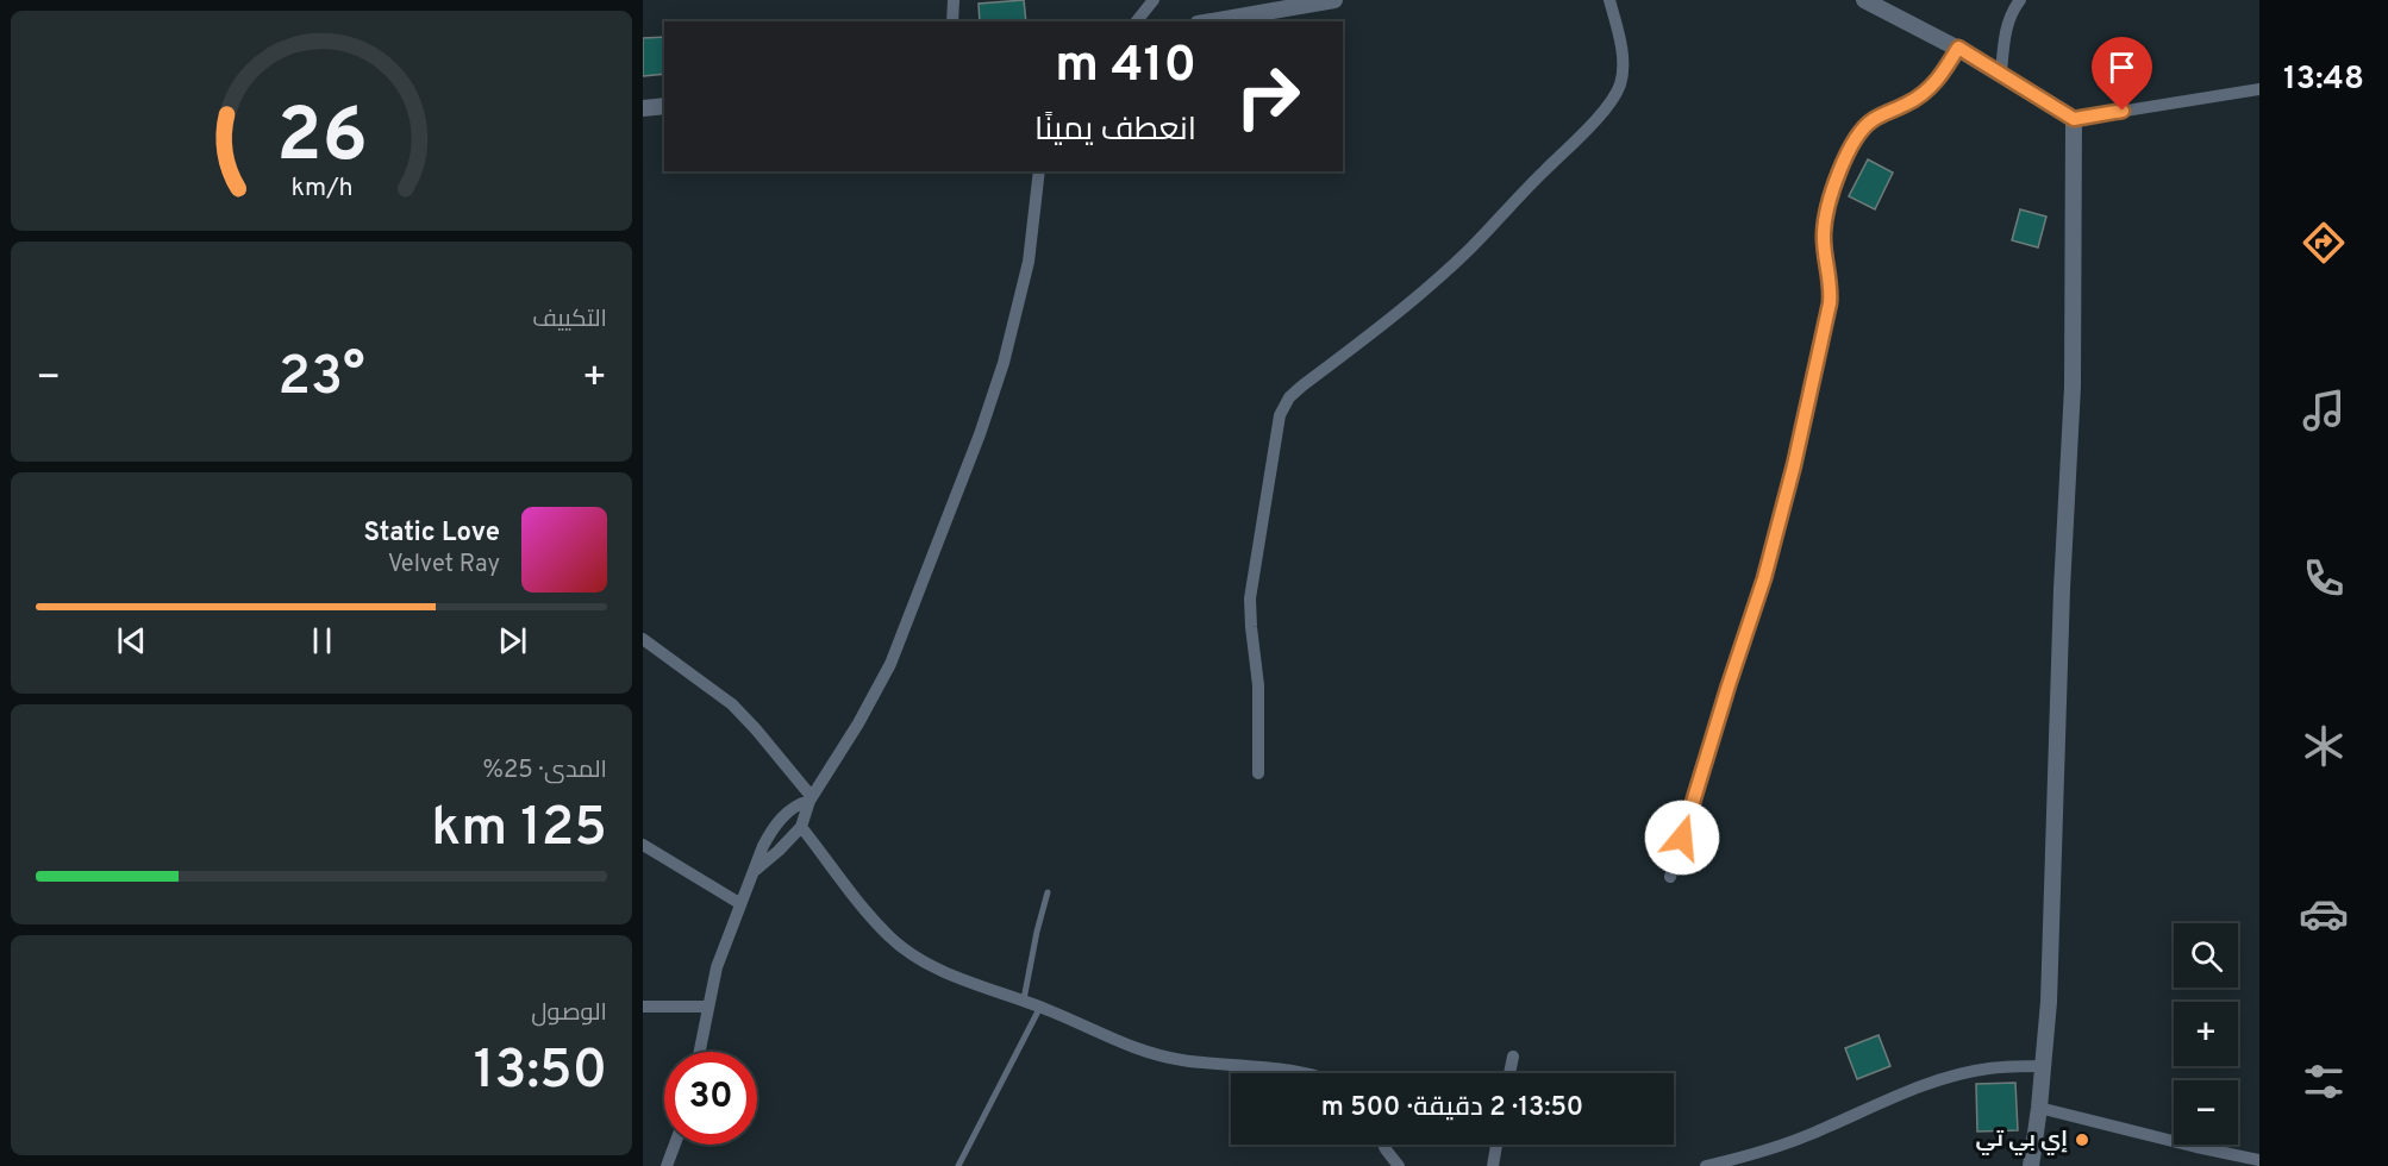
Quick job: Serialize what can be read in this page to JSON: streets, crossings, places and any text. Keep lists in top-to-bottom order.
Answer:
{
  "places": ["إي بي تي"],
  "page": {
    "tabs": "13:48",
    "turn": ["410 m", "انعطف يمينًا"],
    "tile": [
      "التكييف",
      ["المدى · 25%", "125 km"],
      ["الوصول", "13:50"]
    ],
    "heat": ["−", "23°", "+"],
    "song": ["Static Love", "Velvet Ray"],
    "map_buttons": ["+", "−"],
    "limit": "30",
    "trip": "13:50 · 2 دقيقة · 500 m",
    "gauge": ["26", "km/h"]
  }
}
